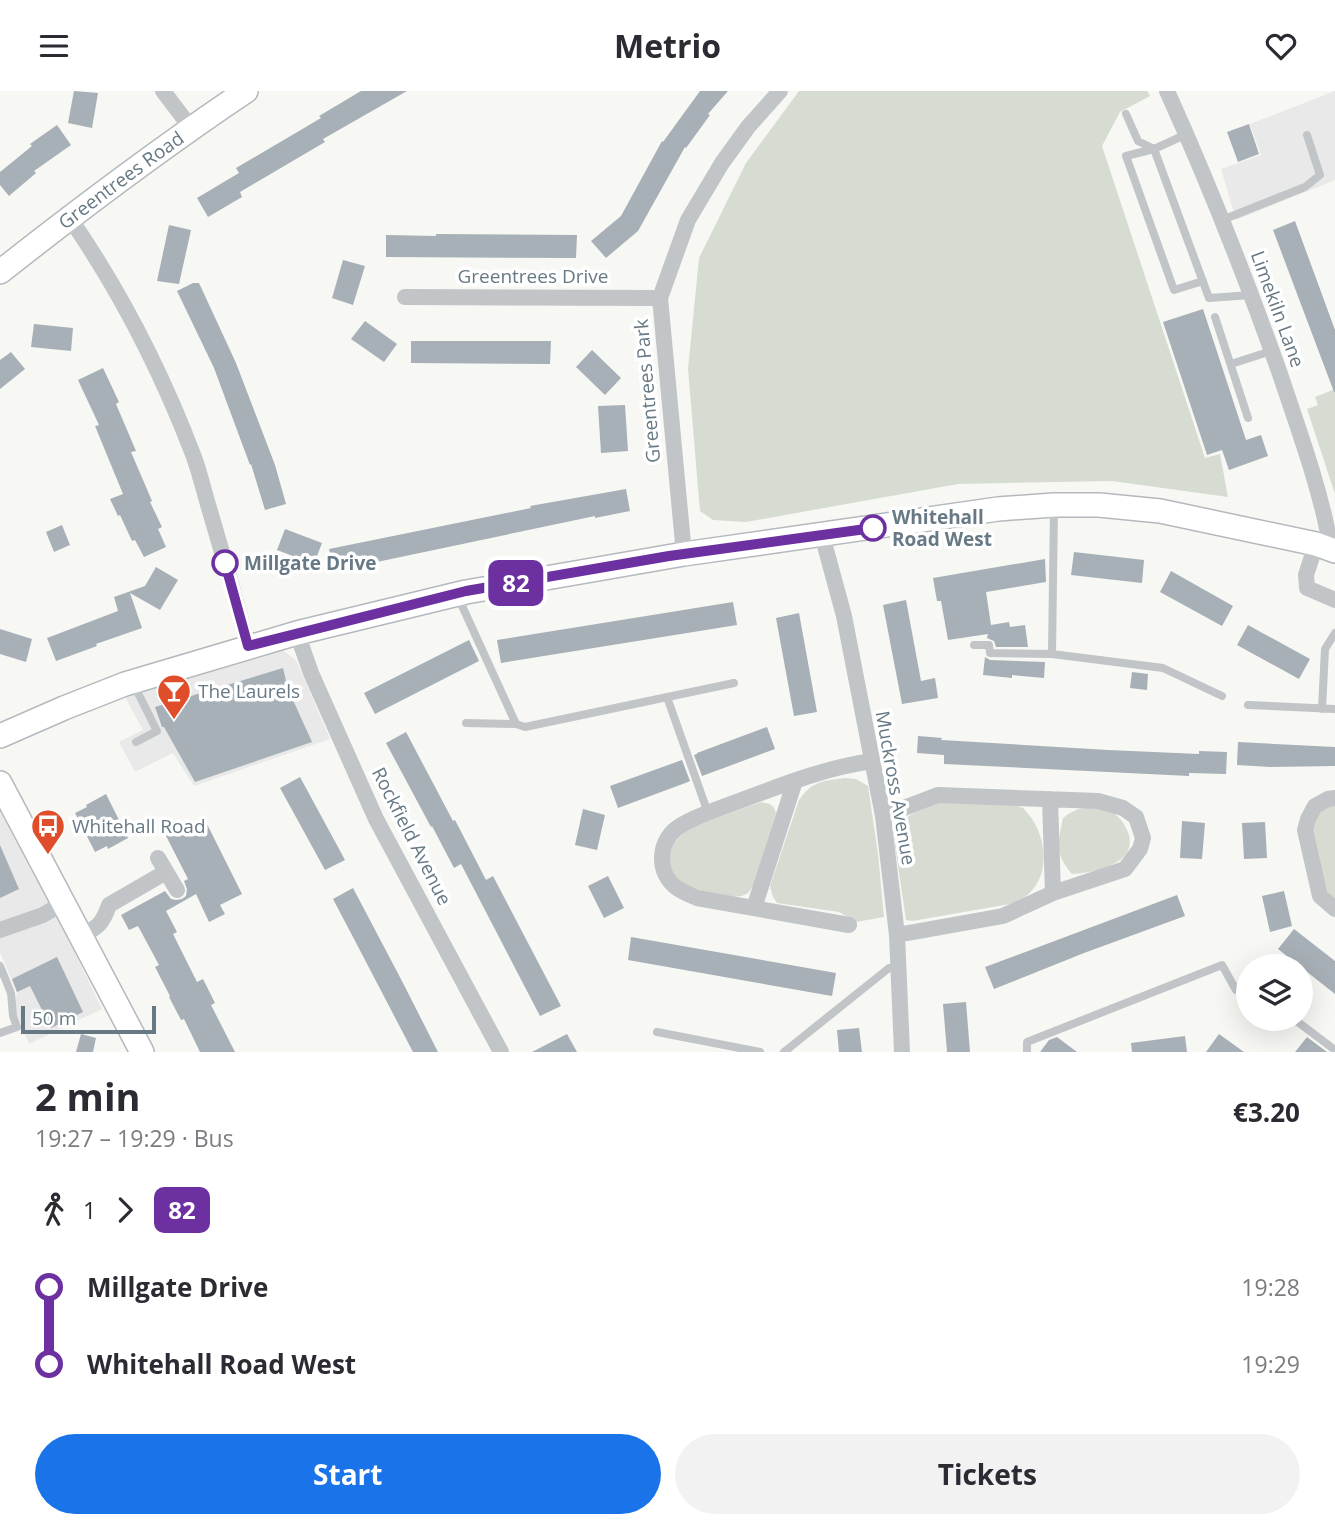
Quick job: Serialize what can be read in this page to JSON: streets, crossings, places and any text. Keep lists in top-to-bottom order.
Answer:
{
  "streets": {
    "street": [
      "Greentrees Road",
      "Greentrees Drive",
      "Limekiln Lane",
      "Greentrees Park",
      "Muckross Avenue",
      "Rockfield Avenue"
    ]
  },
  "crossings": [
    ["Greentrees Drive", "Greentrees Park"]
  ],
  "places": {
    "other": ["Whitehall Road West", "Millgate Drive"],
    "bar": ["The Laurels"],
    "bus stop": ["Whitehall Road"]
  },
  "lines": ["bus line 82"],
  "scale_bar": "50 m",
  "page": {
    "header": "Metrio",
    "on_map": "82",
    "scale": "50 m",
    "heading": ["2 min", "19:27 – 19:29 · Bus", "€3.20"],
    "legs": ["1", "82"],
    "list": [
      {
        "name": "Millgate Drive",
        "value": "19:28"
      },
      {
        "name": "Whitehall Road West",
        "value": "19:29"
      }
    ],
    "buttons": ["Start", "Tickets"]
  }
}
